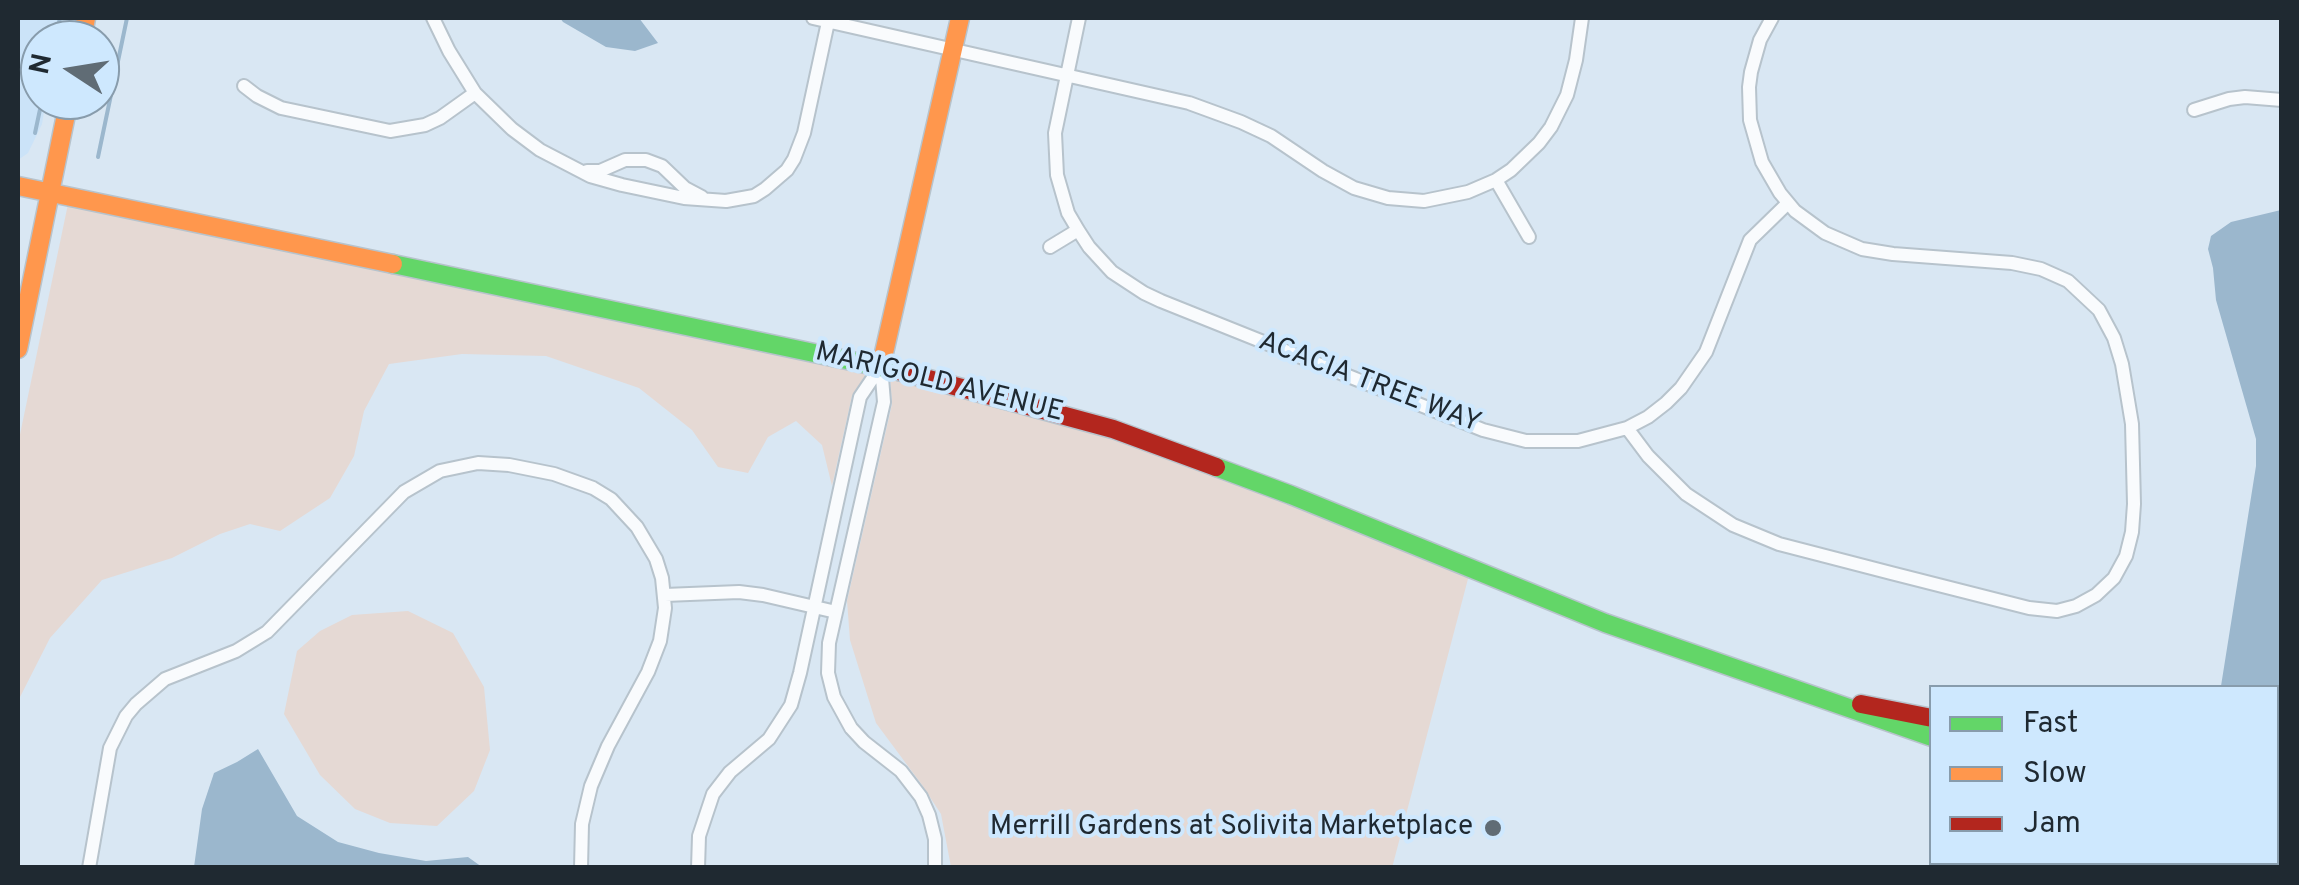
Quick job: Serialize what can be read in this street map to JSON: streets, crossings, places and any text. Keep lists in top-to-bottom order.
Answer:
{
  "streets": {
    "main road": ["MARIGOLD AVENUE"],
    "street": ["ACACIA TREE WAY"]
  },
  "places": ["Merrill Gardens at Solivita Marketplace"],
  "legend": ["Fast", "Slow", "Jam"],
  "north": "left"
}
